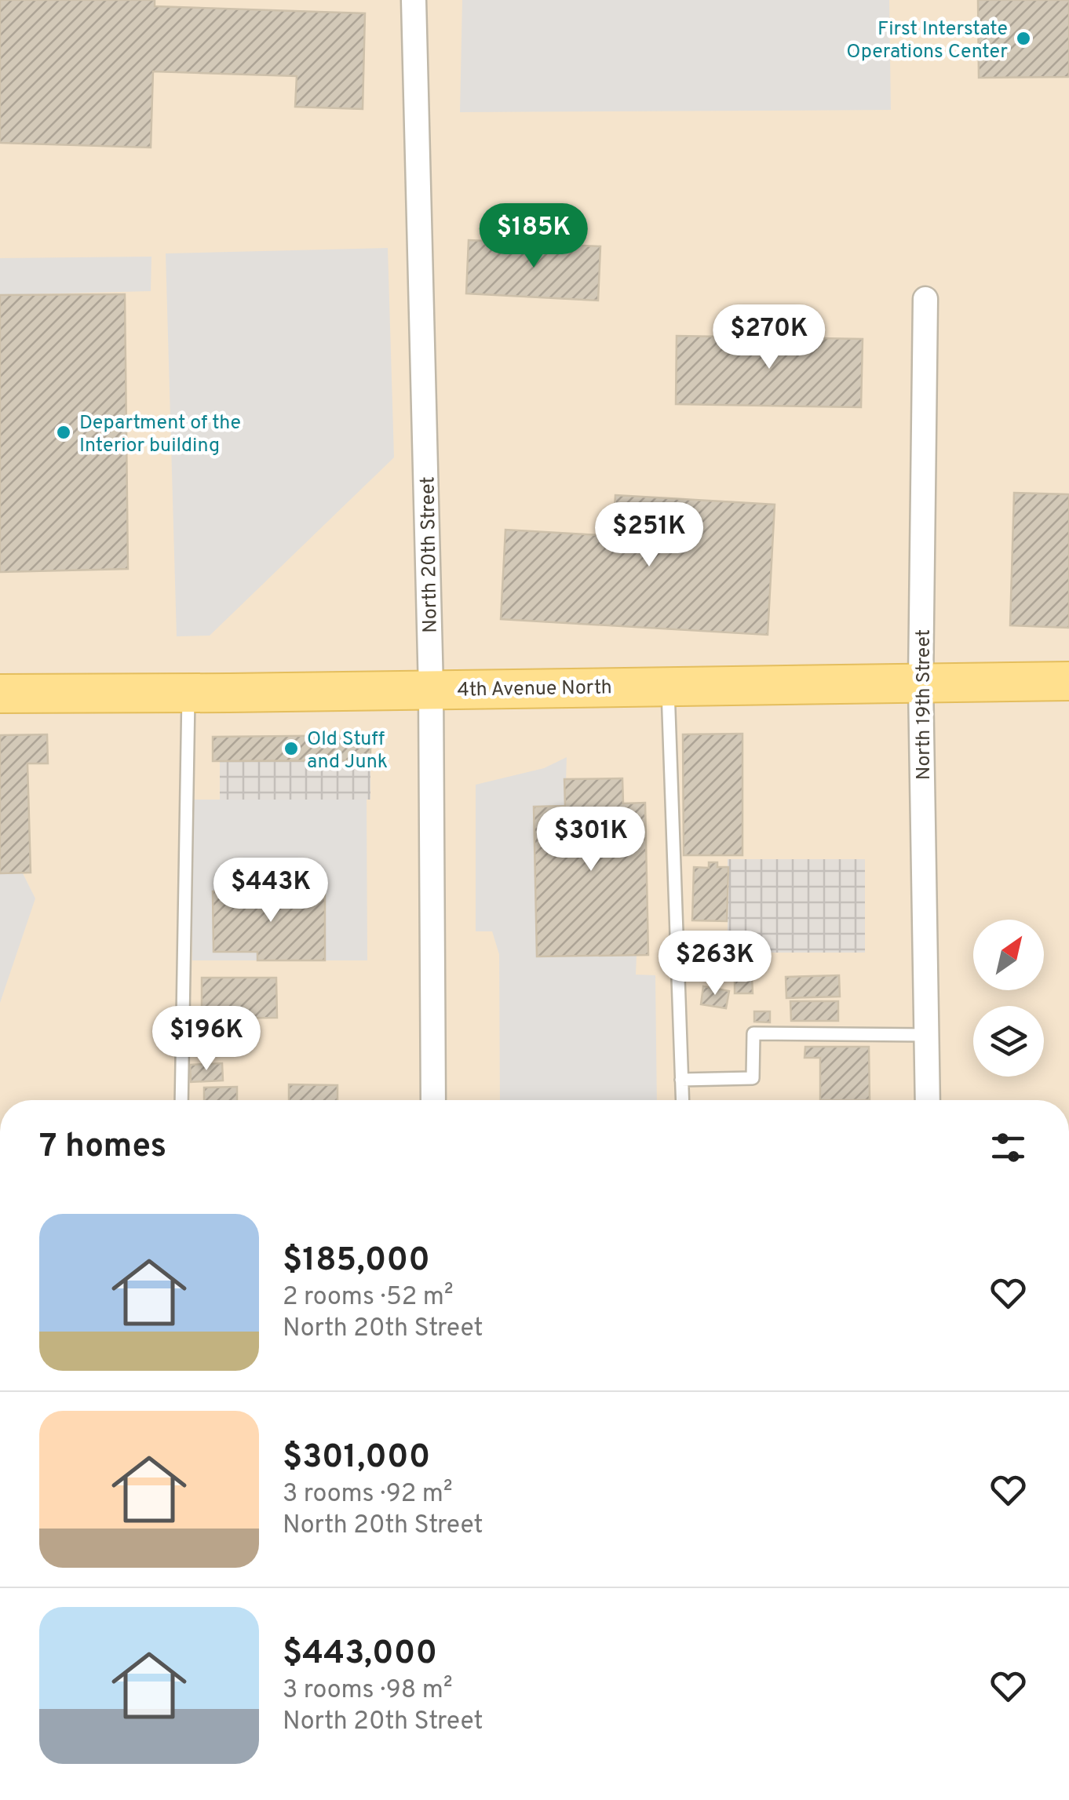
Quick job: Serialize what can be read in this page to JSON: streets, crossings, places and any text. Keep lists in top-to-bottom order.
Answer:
{
  "streets": {
    "main road": ["4th Avenue North"],
    "street": ["North 20th Street", "North 19th Street"]
  },
  "crossings": [
    ["North 20th Street", "4th Avenue North"],
    ["4th Avenue North", "North 19th Street"]
  ],
  "places": ["First Interstate Operations Center", "Department of the Interior building", "Old Stuff and Junk"],
  "north": "top right",
  "page": {
    "price": [
      "$185K",
      "$270K",
      "$251K",
      "$301K",
      "$443K",
      "$263K",
      "$196K"
    ],
    "heading": "7 homes",
    "list": [
      {
        "name": "$185,000",
        "note": "2 rooms · 52 m² · North 20th Street"
      },
      {
        "name": "$301,000",
        "note": "3 rooms · 92 m² · North 20th Street"
      },
      {
        "name": "$443,000",
        "note": "3 rooms · 98 m² · North 20th Street"
      }
    ]
  }
}
